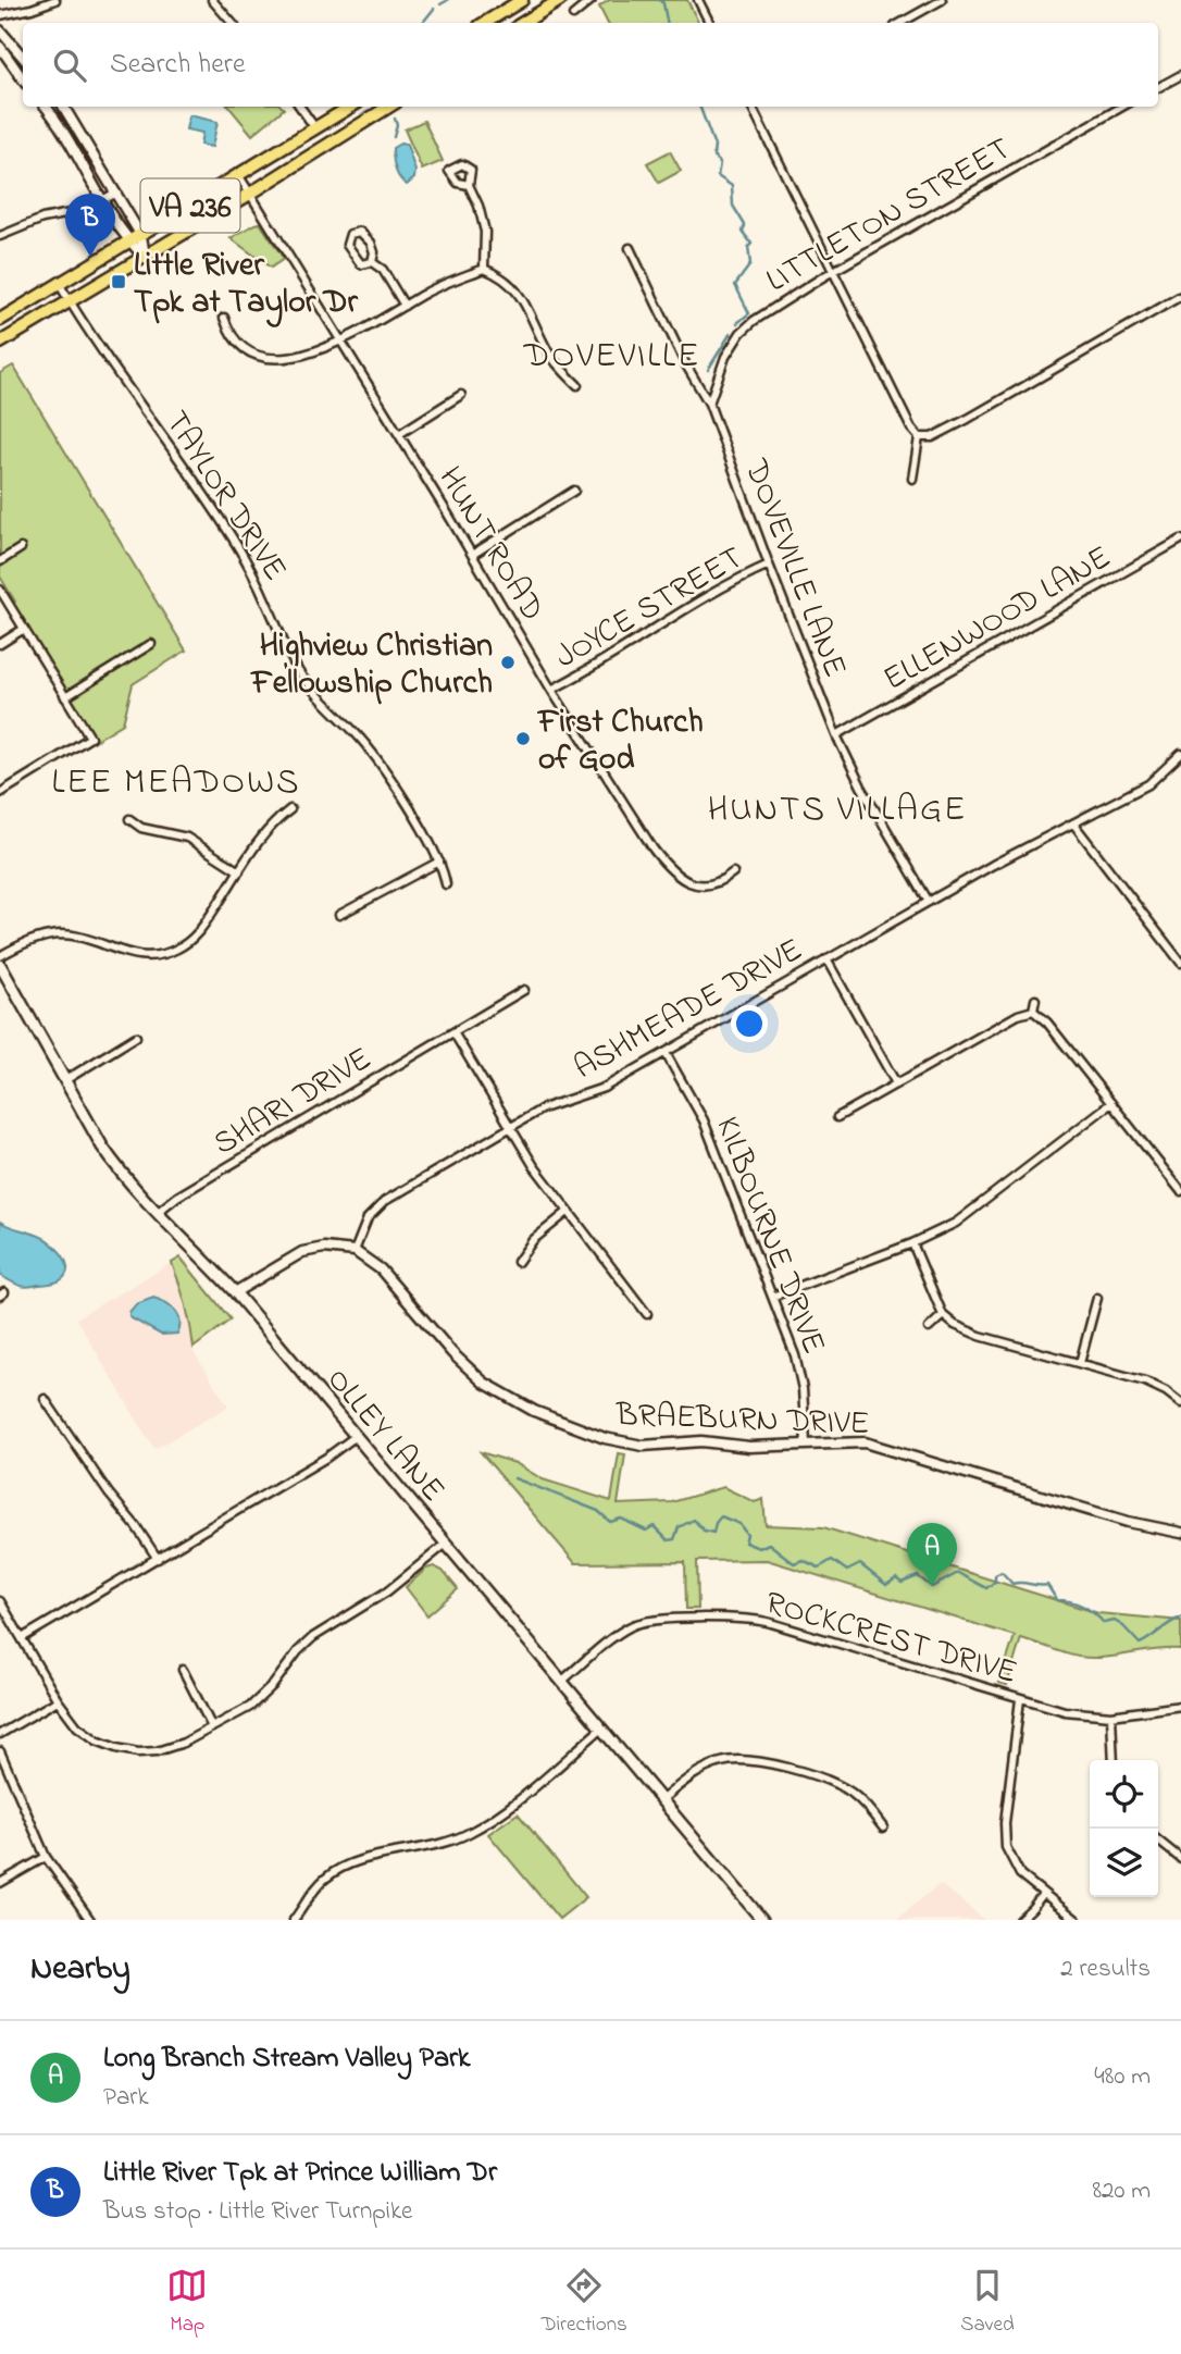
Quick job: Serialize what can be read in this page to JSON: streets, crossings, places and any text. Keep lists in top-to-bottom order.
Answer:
{
  "streets": {
    "main road": ["VA 236", "OLLEY LANE"],
    "street": [
      "LITTLETON STREET",
      "TAYLOR DRIVE",
      "HUNT ROAD",
      "DOVEVILLE LANE",
      "JOYCE STREET",
      "ELLENWOOD LANE",
      "ASHMEADE DRIVE",
      "SHARI DRIVE",
      "KILBOURNE DRIVE",
      "BRAEBURN DRIVE",
      "ROCKCREST DRIVE"
    ]
  },
  "crossings": [
    ["VA 236", "TAYLOR DRIVE"],
    ["VA 236", "HUNT ROAD"],
    ["LITTLETON STREET", "DOVEVILLE LANE"],
    ["HUNT ROAD", "JOYCE STREET"],
    ["DOVEVILLE LANE", "JOYCE STREET"],
    ["DOVEVILLE LANE", "ELLENWOOD LANE"],
    ["DOVEVILLE LANE", "ASHMEADE DRIVE"],
    ["ASHMEADE DRIVE", "KILBOURNE DRIVE"],
    ["ASHMEADE DRIVE", "BRAEBURN DRIVE"],
    ["SHARI DRIVE", "OLLEY LANE"],
    ["KILBOURNE DRIVE", "BRAEBURN DRIVE"],
    ["OLLEY LANE", "ROCKCREST DRIVE"]
  ],
  "districts": ["DOVEVILLE", "LEE MEADOWS", "HUNTS VILLAGE"],
  "places": {
    "transit": ["Little River Tpk at Taylor Dr"],
    "other": ["Highview Christian Fellowship Church", "First Church of God"]
  },
  "page": {
    "search": "Search here",
    "pins": ["B", "A"],
    "heading": ["Nearby", "2 results"],
    "list": [
      {
        "mark": "A",
        "name": "Long Branch Stream Valley Park",
        "note": "Park",
        "value": "480 m"
      },
      {
        "mark": "B",
        "name": "Little River Tpk at Prince William Dr",
        "note": "Bus stop · Little River Turnpike",
        "value": "820 m"
      }
    ],
    "nav": ["Map", "Directions", "Saved"]
  }
}
